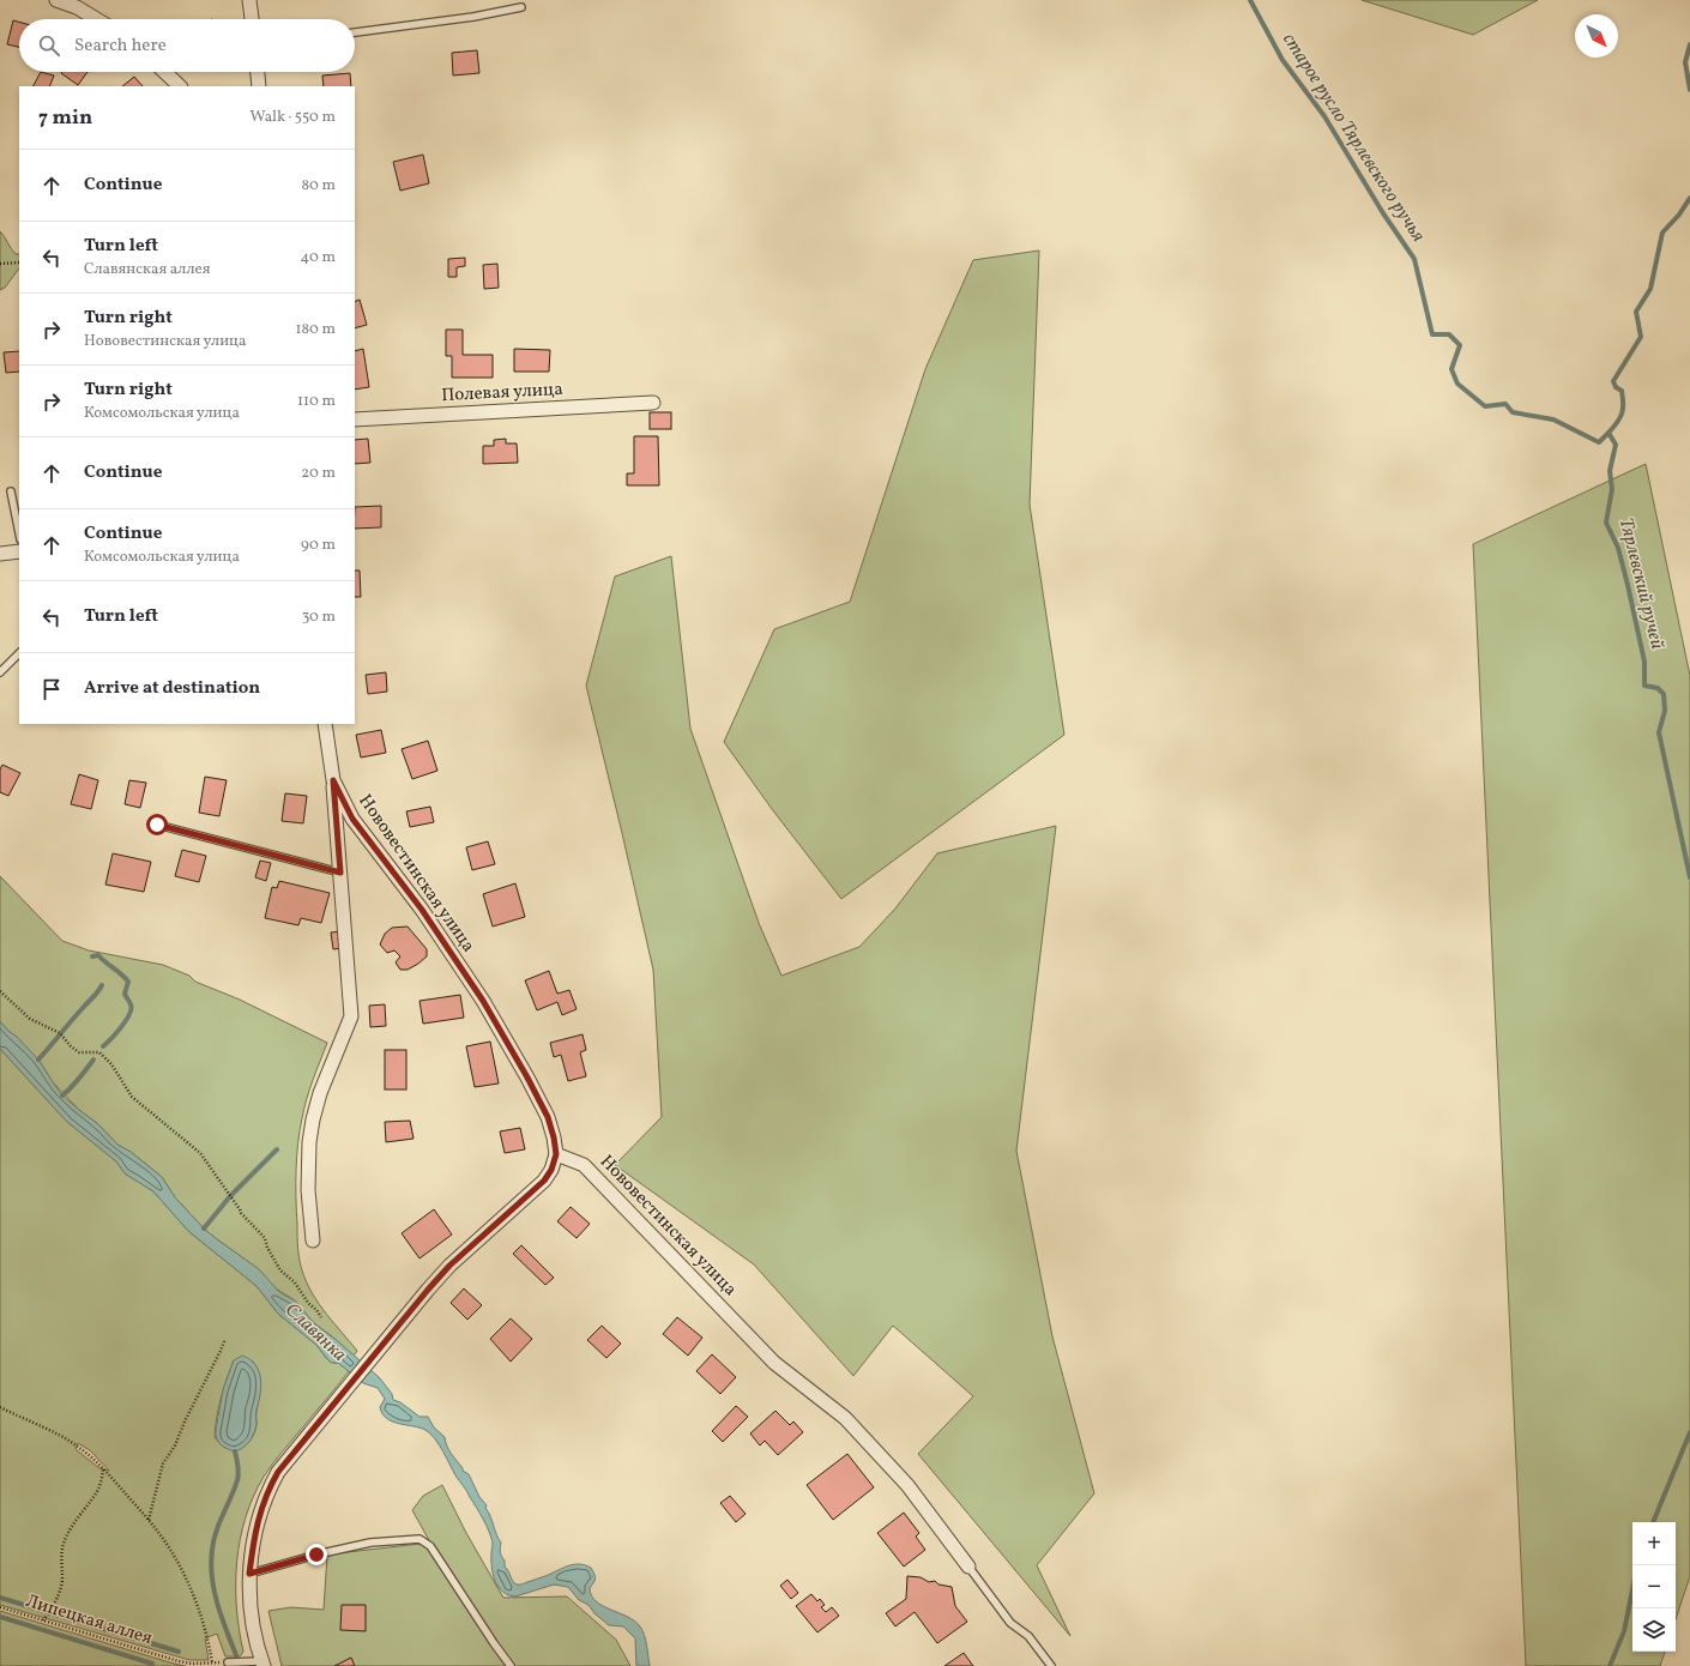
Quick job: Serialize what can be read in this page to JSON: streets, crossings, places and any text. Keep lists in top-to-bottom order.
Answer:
{
  "streets": {
    "street": ["Полевая улица", "Нововестинская улица"],
    "path": ["Липецкая аллея"]
  },
  "water": ["старое русло Тярлевского ручья", "Тярлевский ручей", "Славянка"],
  "north": "bottom right",
  "page": {
    "search": "Search here",
    "heading": ["7 min", "Walk · 550 m"],
    "list": [
      ["Continue", "80 m"],
      ["Turn left", "Славянская аллея", "40 m"],
      ["Turn right", "Нововестинская улица", "180 m"],
      ["Turn right", "Комсомольская улица", "110 m"],
      ["Continue", "20 m"],
      ["Continue", "Комсомольская улица", "90 m"],
      ["Turn left", "30 m"],
      "Arrive at destination"
    ],
    "map_buttons": ["+", "−"]
  }
}
